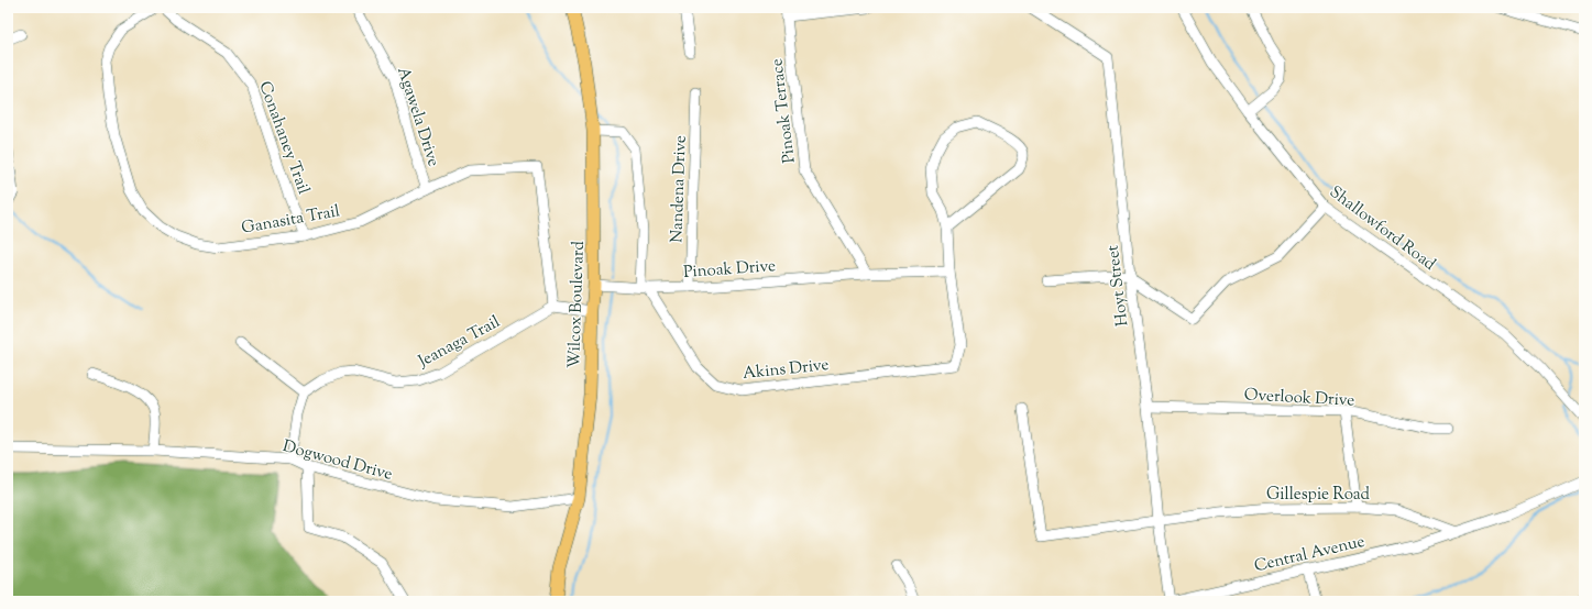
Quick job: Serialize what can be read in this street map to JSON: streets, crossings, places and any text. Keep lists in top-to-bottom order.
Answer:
{
  "streets": {
    "main road": ["Wilcox Boulevard"],
    "street": [
      "Pinoak Terrace",
      "Agawela Drive",
      "Conahaney Trail",
      "Nandena Drive",
      "Ganasita Trail",
      "Shallowford Road",
      "Pinoak Drive",
      "Hoyt Street",
      "Jeanaga Trail",
      "Akins Drive",
      "Overlook Drive",
      "Dogwood Drive",
      "Gillespie Road",
      "Central Avenue"
    ]
  },
  "crossings": [
    ["Pinoak Terrace", "Pinoak Drive"],
    ["Agawela Drive", "Ganasita Trail"],
    ["Conahaney Trail", "Ganasita Trail"],
    ["Nandena Drive", "Pinoak Drive"],
    ["Ganasita Trail", "Jeanaga Trail"],
    ["Pinoak Drive", "Wilcox Boulevard"],
    ["Pinoak Drive", "Akins Drive"],
    ["Hoyt Street", "Overlook Drive"],
    ["Hoyt Street", "Gillespie Road"],
    ["Hoyt Street", "Central Avenue"],
    ["Wilcox Boulevard", "Dogwood Drive"],
    ["Gillespie Road", "Central Avenue"]
  ]
}
